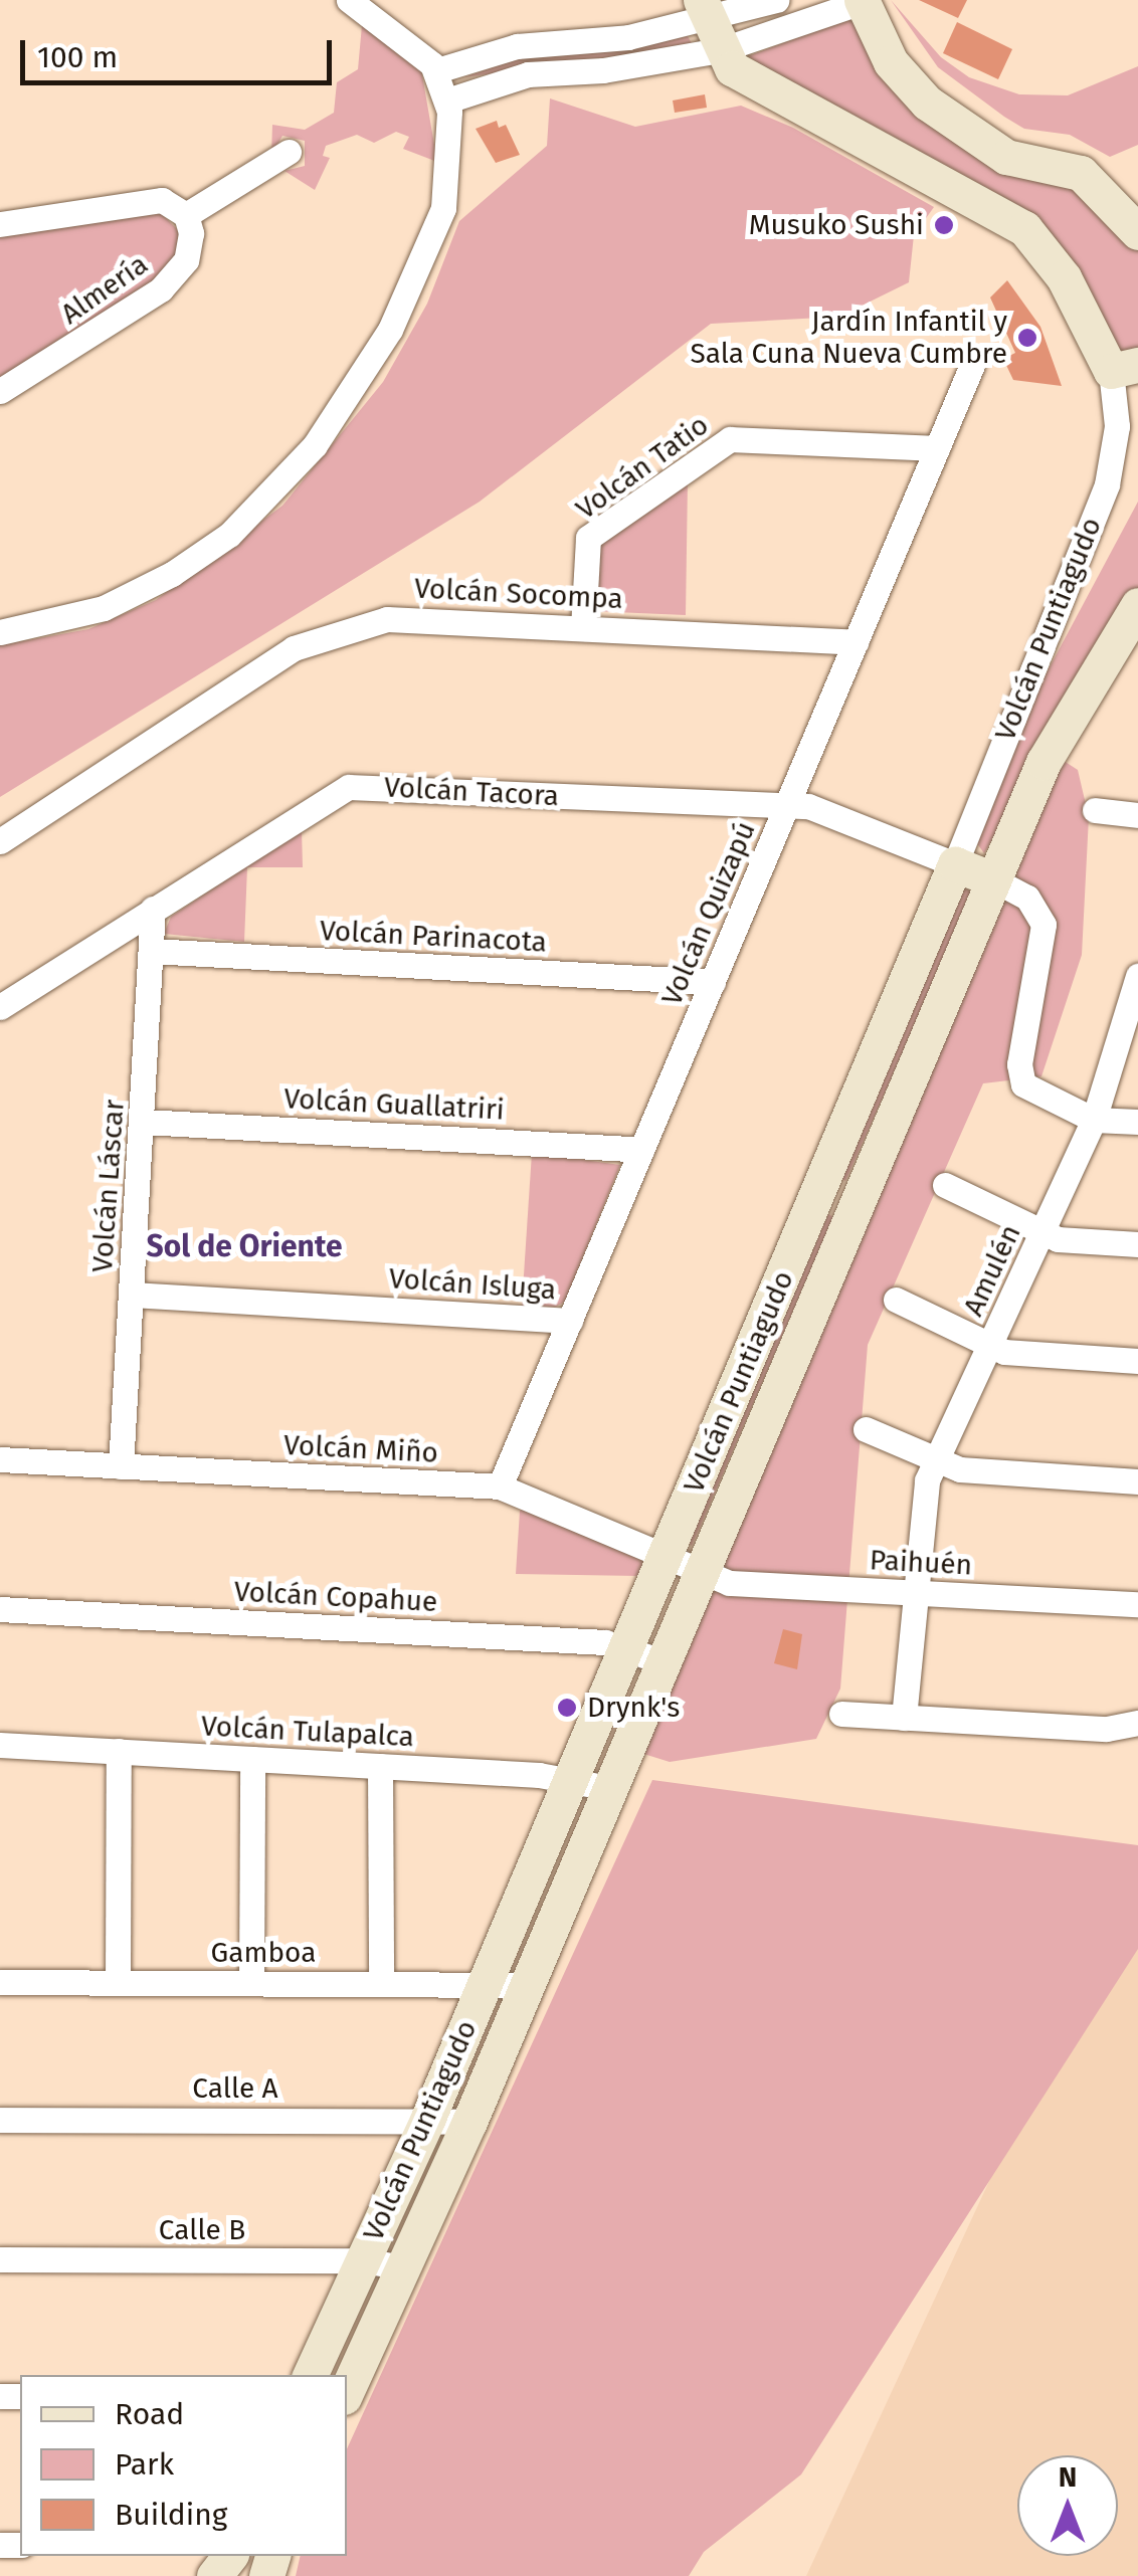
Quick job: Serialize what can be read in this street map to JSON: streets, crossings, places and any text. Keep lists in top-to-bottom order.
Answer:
{
  "streets": {
    "main road": ["Volcán Puntiagudo", "Volcán Tacora"],
    "street": [
      "Almería",
      "Volcán Tatio",
      "Volcán Socompa",
      "Volcán Quizapú",
      "Volcán Parinacota",
      "Volcán Guallatriri",
      "Volcán Láscar",
      "Amulén",
      "Volcán Isluga",
      "Volcán Miño",
      "Paihuén",
      "Volcán Copahue",
      "Volcán Tulapalca",
      "Gamboa",
      "Calle A",
      "Calle B"
    ]
  },
  "crossings": [
    ["Volcán Tatio", "Volcán Socompa"],
    ["Volcán Tatio", "Volcán Quizapú"],
    ["Volcán Socompa", "Volcán Quizapú"],
    ["Volcán Puntiagudo", "Volcán Tacora"],
    ["Volcán Puntiagudo", "Volcán Miño"],
    ["Volcán Puntiagudo", "Paihuén"],
    ["Volcán Puntiagudo", "Volcán Copahue"],
    ["Volcán Puntiagudo", "Volcán Tulapalca"],
    ["Volcán Puntiagudo", "Gamboa"],
    ["Volcán Puntiagudo", "Calle A"],
    ["Volcán Puntiagudo", "Calle B"],
    ["Volcán Tacora", "Volcán Quizapú"],
    ["Volcán Tacora", "Volcán Láscar"],
    ["Volcán Quizapú", "Volcán Parinacota"],
    ["Volcán Quizapú", "Volcán Guallatriri"],
    ["Volcán Quizapú", "Volcán Isluga"],
    ["Volcán Quizapú", "Volcán Miño"],
    ["Volcán Parinacota", "Volcán Láscar"],
    ["Volcán Guallatriri", "Volcán Láscar"],
    ["Volcán Láscar", "Volcán Isluga"],
    ["Volcán Láscar", "Volcán Miño"],
    ["Amulén", "Paihuén"],
    ["Volcán Miño", "Paihuén"]
  ],
  "districts": ["Sol de Oriente"],
  "places": ["Musuko Sushi", "Jardín Infantil y Sala Cuna Nueva Cumbre", "Drynk's"],
  "legend": ["Road", "Park", "Building"],
  "scale_bar": "100 m",
  "north": "top"
}
